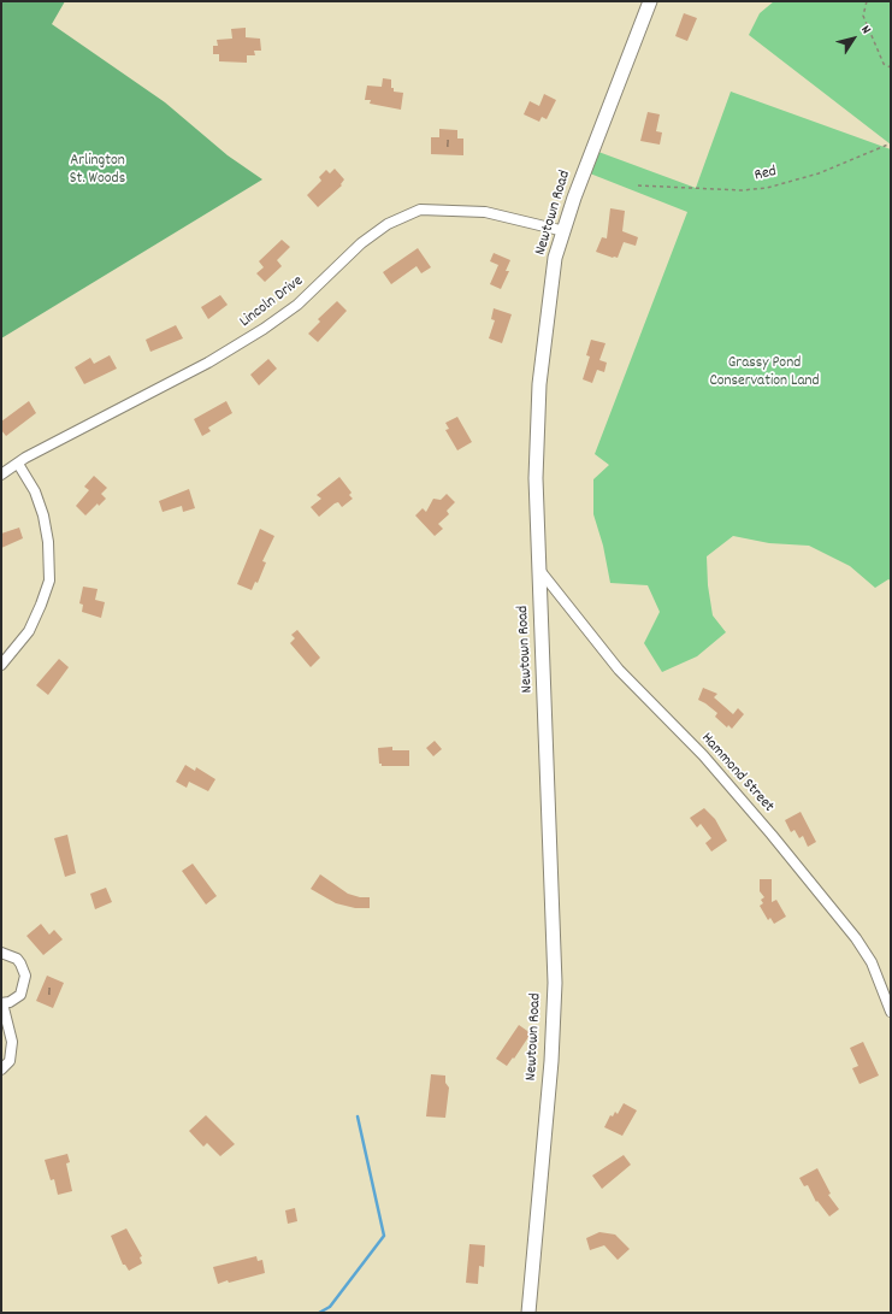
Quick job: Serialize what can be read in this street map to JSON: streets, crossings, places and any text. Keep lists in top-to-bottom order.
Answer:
{
  "streets": {
    "street": ["Newtown Road", "Lincoln Drive", "Hammond Street"],
    "path": ["Red"]
  },
  "crossings": [
    ["Newtown Road", "Lincoln Drive"],
    ["Newtown Road", "Hammond Street"]
  ],
  "parks": ["Arlington St. Woods", "Grassy Pond Conservation Land"],
  "house_numbers": ["1", "1"],
  "north": "top right"
}
